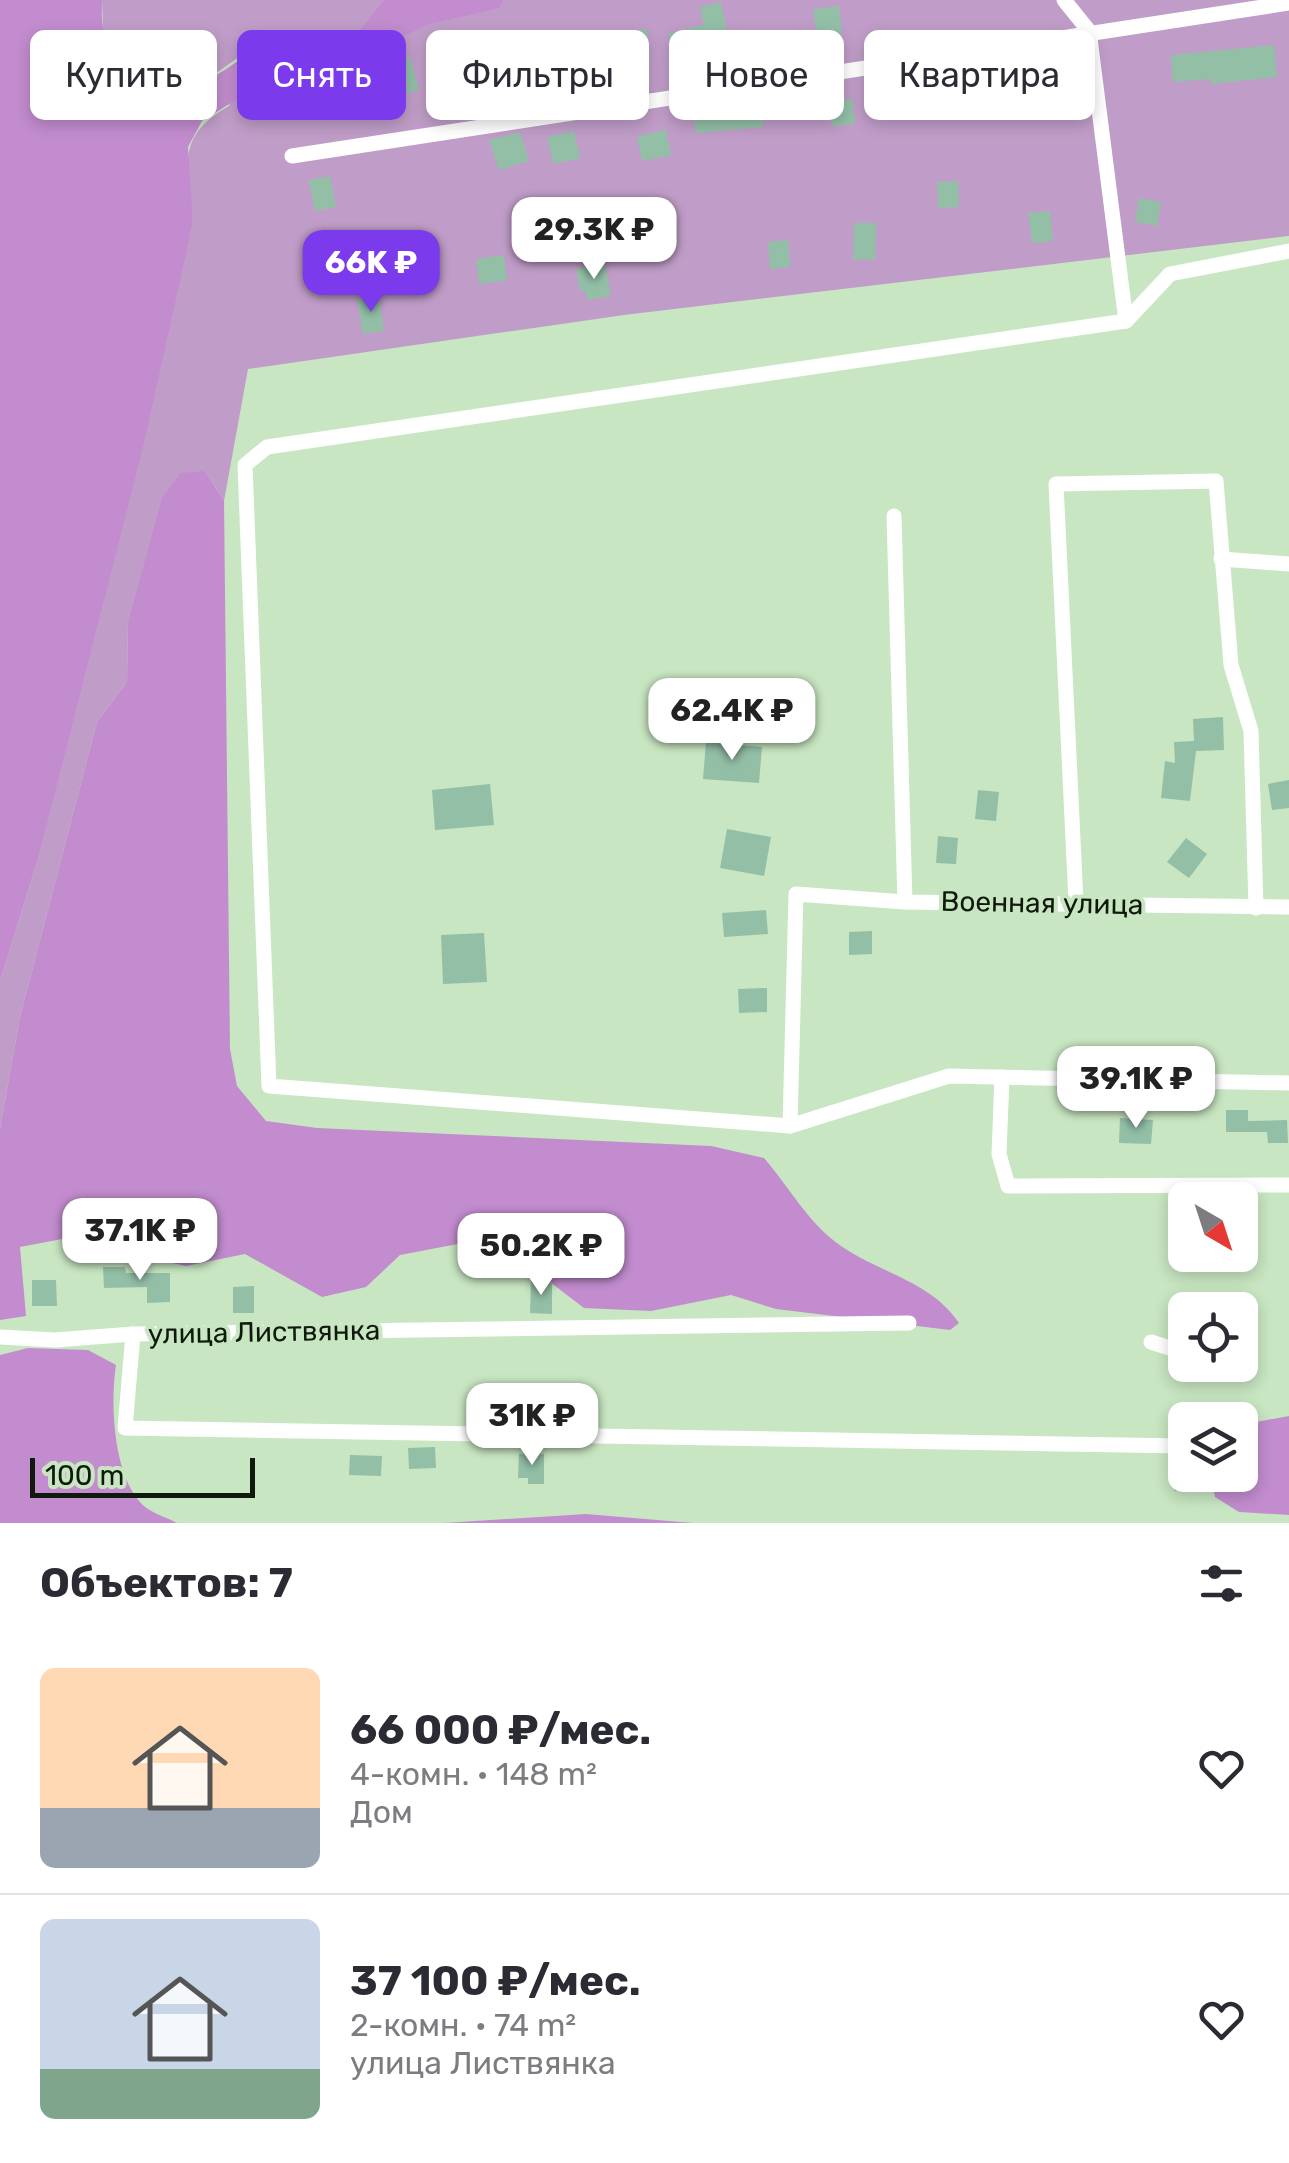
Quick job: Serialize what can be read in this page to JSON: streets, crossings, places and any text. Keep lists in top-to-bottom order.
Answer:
{
  "streets": {
    "street": ["Военная улица", "улица Листвянка"]
  },
  "scale_bar": "100 m",
  "north": "bottom right",
  "page": {
    "chip": [
      "Купить",
      "Снять",
      "Фильтры",
      "Новое",
      "Квартира"
    ],
    "price": [
      "29.3K ₽",
      "66K ₽",
      "62.4K ₽",
      "39.1K ₽",
      "37.1K ₽",
      "50.2K ₽",
      "31K ₽"
    ],
    "scale": "100 m",
    "heading": "Объектов: 7",
    "list": [
      {
        "name": "66 000 ₽/мес.",
        "note": "4-комн. · 148 m² · Дом"
      },
      {
        "name": "37 100 ₽/мес.",
        "note": "2-комн. · 74 m² · улица Листвянка"
      }
    ]
  }
}
